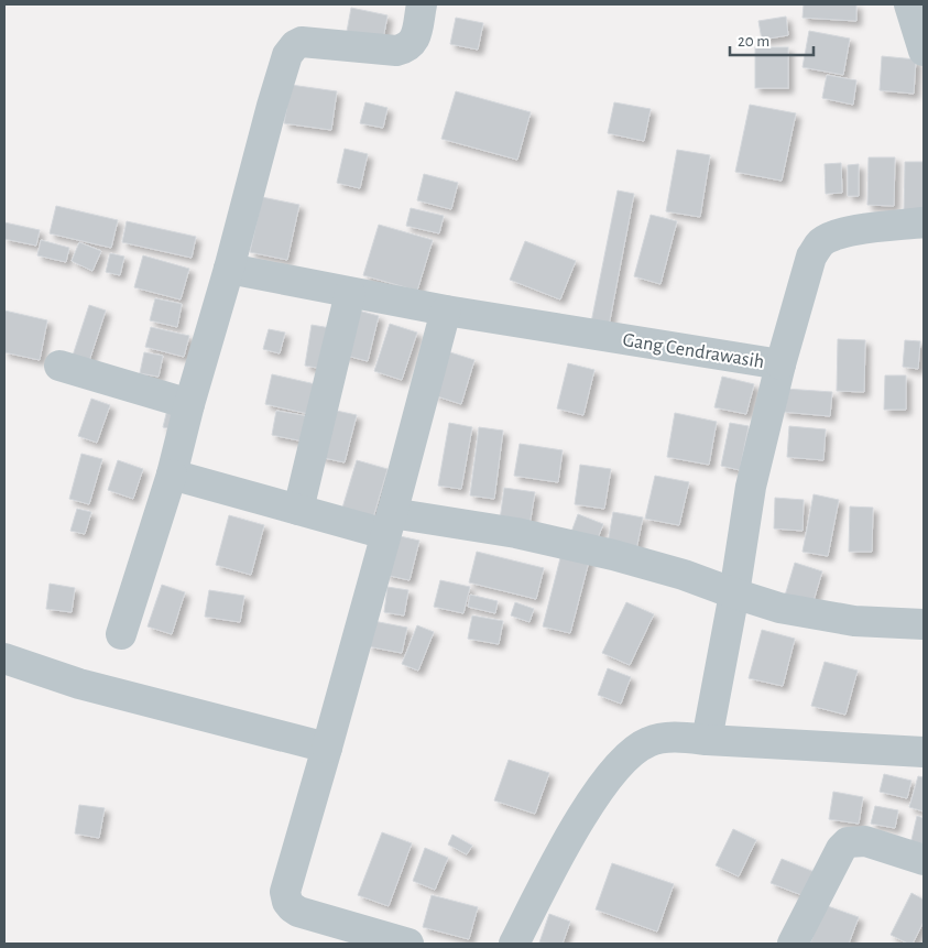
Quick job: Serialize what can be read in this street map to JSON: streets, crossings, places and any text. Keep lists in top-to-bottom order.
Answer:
{
  "streets": {
    "street": ["Gang Cendrawasih"]
  },
  "scale_bar": "20 m"
}
